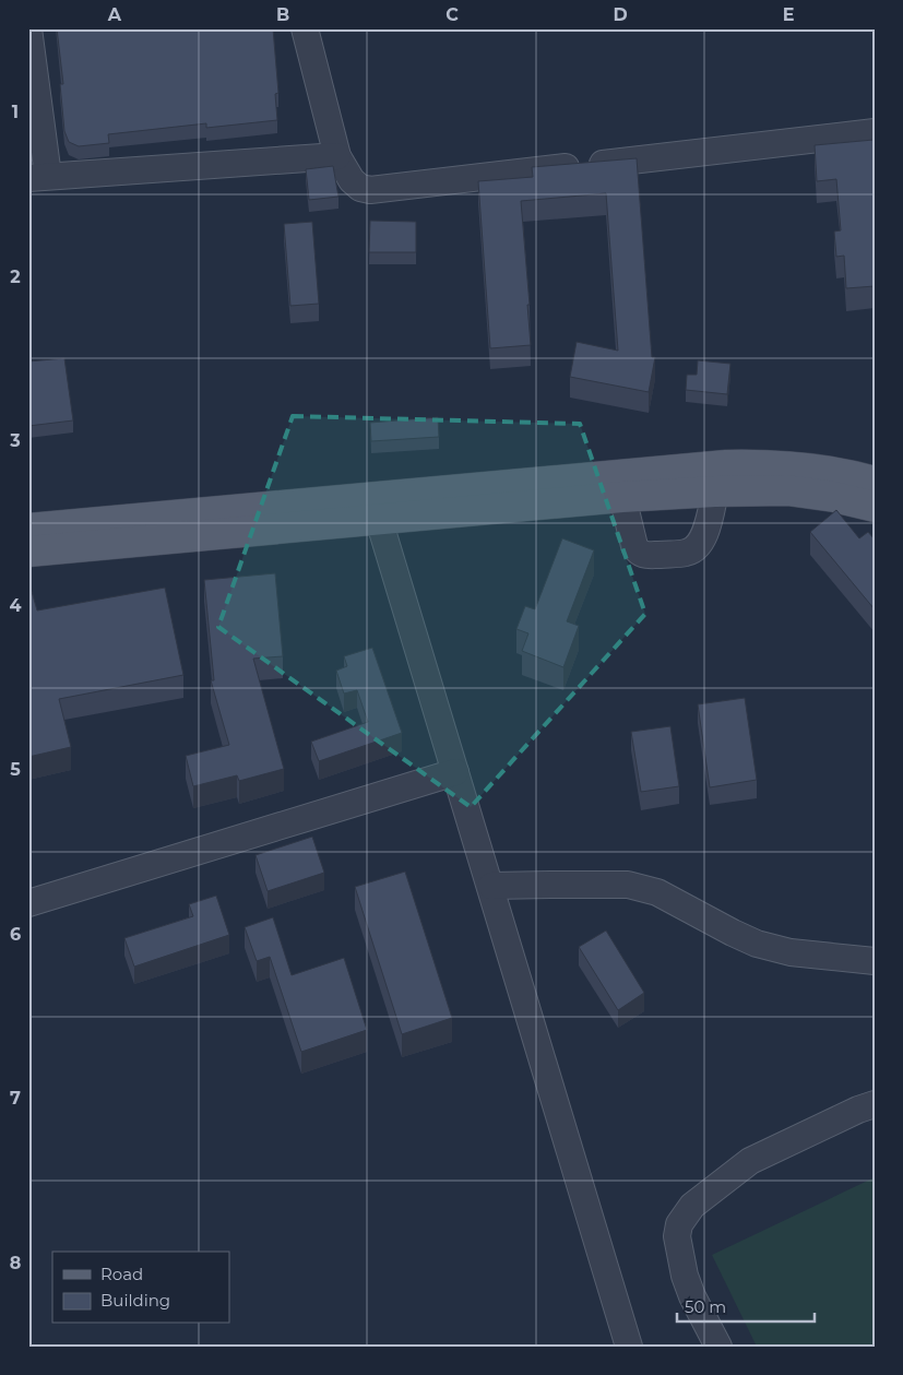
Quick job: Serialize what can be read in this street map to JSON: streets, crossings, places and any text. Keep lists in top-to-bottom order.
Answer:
{
  "legend": ["Road", "Building"],
  "scale_bar": "50 m",
  "grid": {
    "columns": [
      "A",
      "B",
      "C",
      "D",
      "E"
    ],
    "rows": [
      "1",
      "2",
      "3",
      "4",
      "5",
      "6",
      "7",
      "8"
    ]
  }
}
